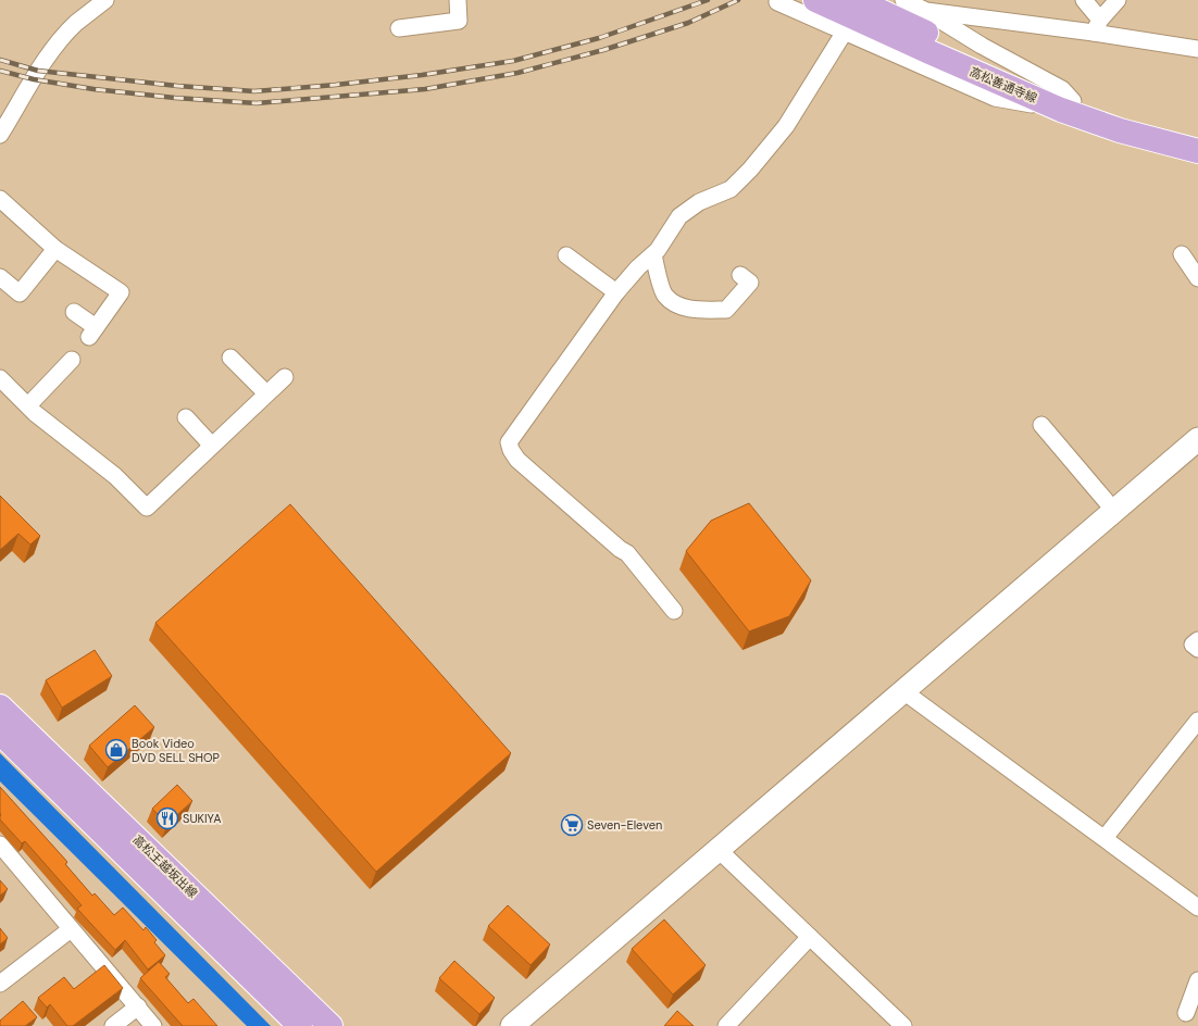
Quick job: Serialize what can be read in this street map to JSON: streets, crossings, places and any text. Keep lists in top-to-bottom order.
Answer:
{
  "streets": {
    "main road": ["高松善通寺線", "高松王越坂出線"]
  },
  "places": {
    "shop": ["Book Video DVD SELL SHOP"],
    "restaurant": ["SUKIYA"],
    "supermarket": ["Seven-Eleven"]
  }
}
